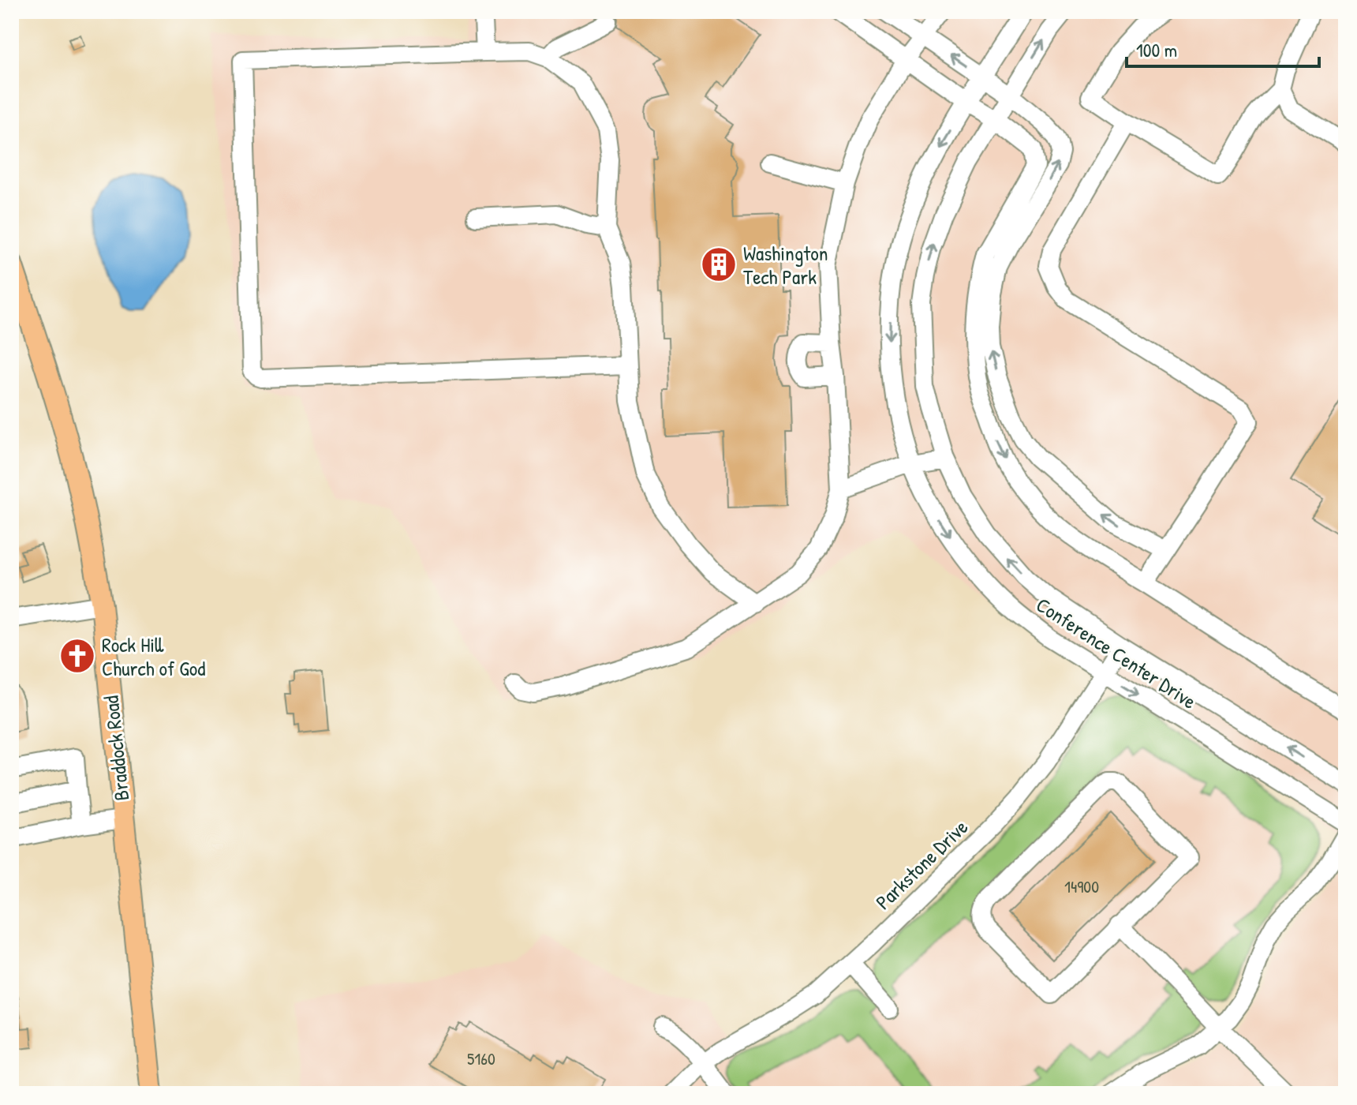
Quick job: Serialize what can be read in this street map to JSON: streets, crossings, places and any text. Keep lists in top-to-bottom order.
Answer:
{
  "streets": {
    "main road": ["Braddock Road"],
    "street": ["Conference Center Drive", "Parkstone Drive"]
  },
  "crossings": [
    ["Conference Center Drive", "Parkstone Drive"]
  ],
  "places": {
    "building": ["Washington Tech Park"],
    "church": ["Rock Hill Church of God"]
  },
  "house_numbers": ["14900", "5160"],
  "scale_bar": "100 m"
}
